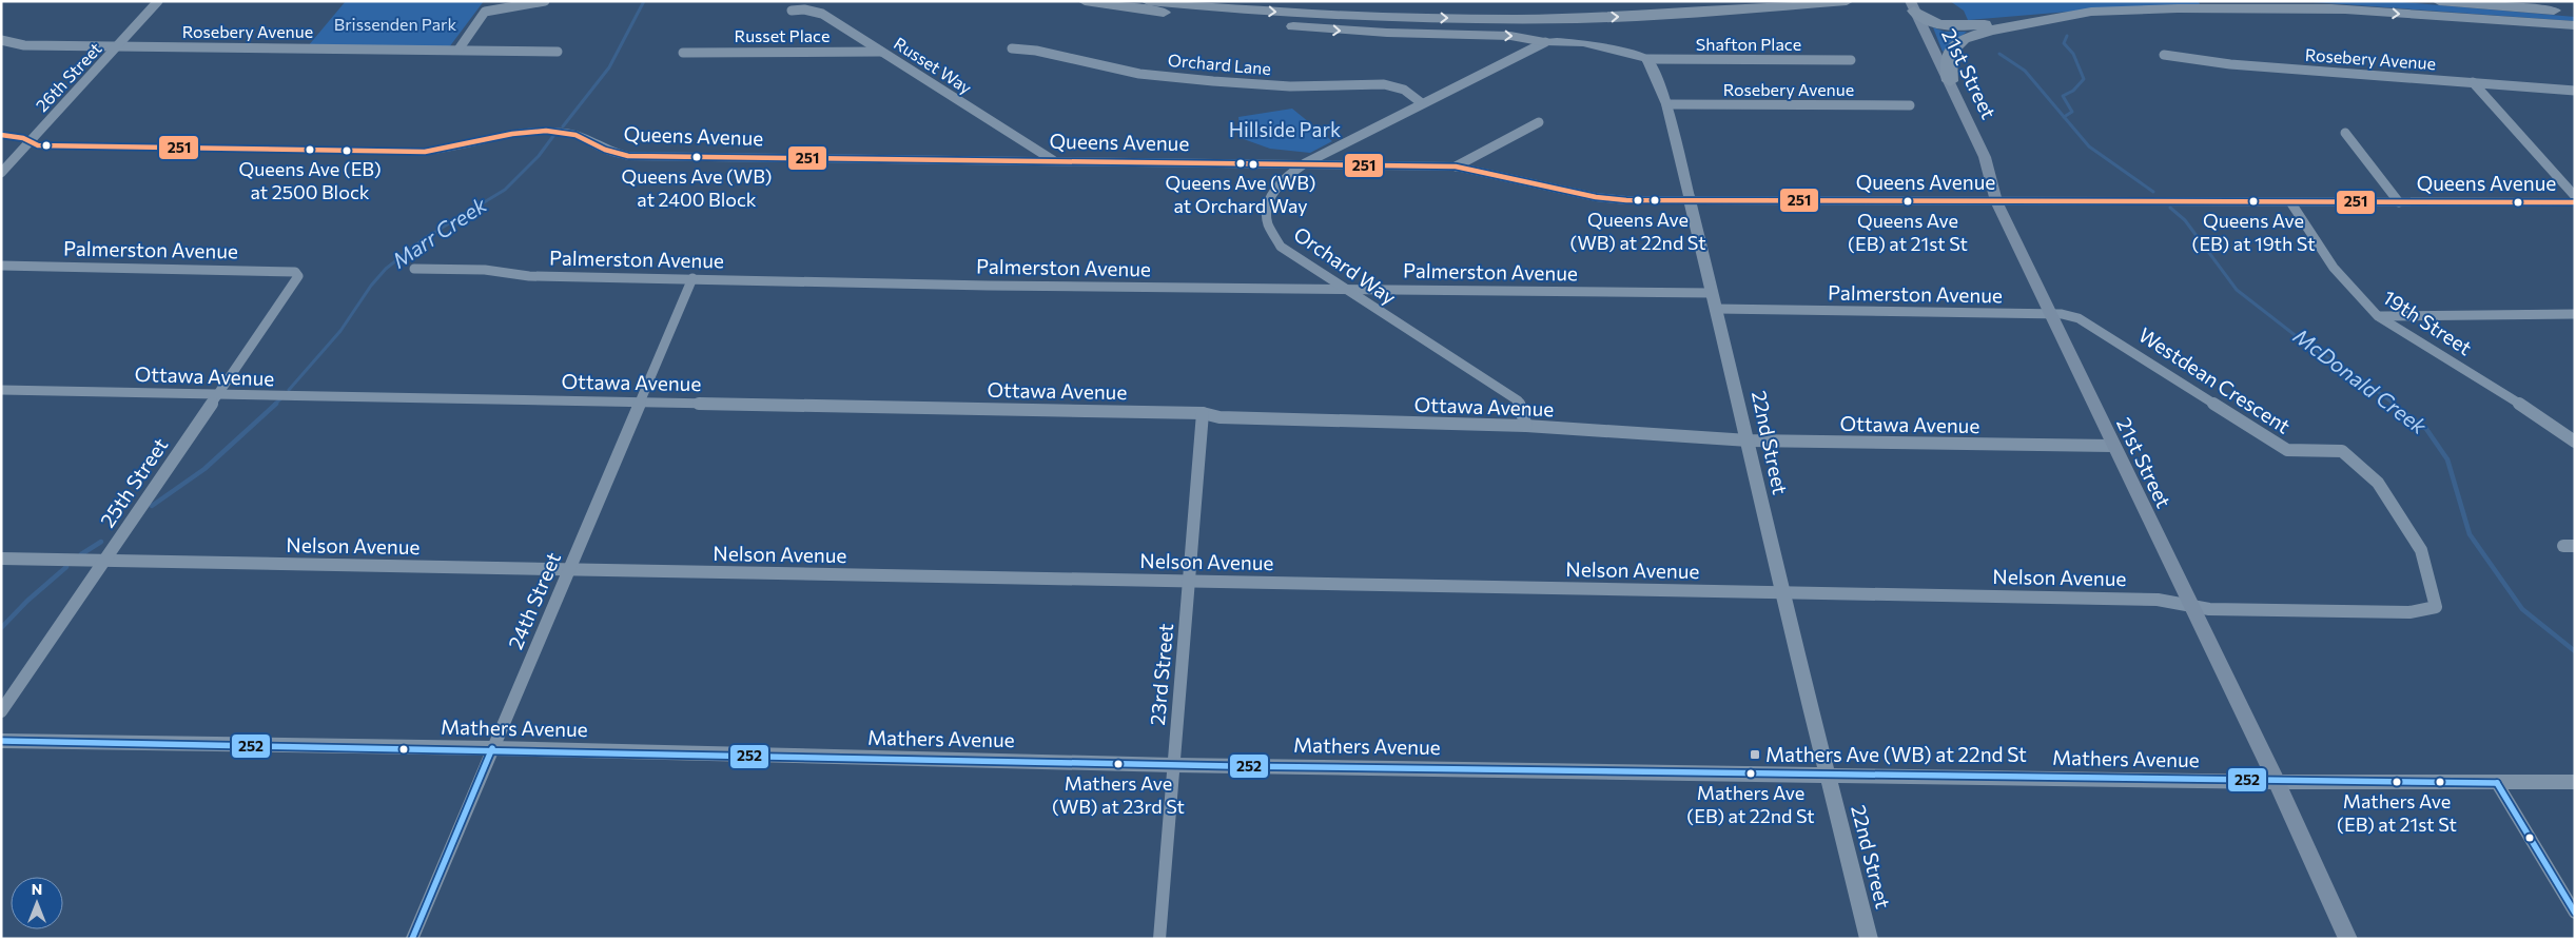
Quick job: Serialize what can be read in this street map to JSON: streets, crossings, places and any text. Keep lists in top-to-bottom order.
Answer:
{
  "streets": {
    "main road": ["21st Street"],
    "street": [
      "Rosebery Avenue",
      "Russet Place",
      "Shafton Place",
      "Orchard Lane",
      "Russet Way",
      "26th Street",
      "Queens Avenue",
      "Palmerston Avenue",
      "Orchard Way",
      "19th Street",
      "Ottawa Avenue",
      "Westdean Crescent",
      "22nd Street",
      "25th Street",
      "Nelson Avenue",
      "24th Street",
      "23rd Street",
      "Mathers Avenue"
    ]
  },
  "crossings": [
    ["Rosebery Avenue", "26th Street"],
    ["Rosebery Avenue", "22nd Street"],
    ["Russet Place", "Russet Way"],
    ["Shafton Place", "22nd Street"],
    ["Orchard Lane", "Orchard Way"],
    ["Russet Way", "Queens Avenue"],
    ["21st Street", "Queens Avenue"],
    ["21st Street", "Palmerston Avenue"],
    ["21st Street", "Ottawa Avenue"],
    ["21st Street", "Westdean Crescent"],
    ["21st Street", "Nelson Avenue"],
    ["21st Street", "Mathers Avenue"],
    ["26th Street", "Queens Avenue"],
    ["Queens Avenue", "Orchard Way"],
    ["Queens Avenue", "19th Street"],
    ["Queens Avenue", "22nd Street"],
    ["Palmerston Avenue", "Orchard Way"],
    ["Palmerston Avenue", "Westdean Crescent"],
    ["Palmerston Avenue", "22nd Street"],
    ["Palmerston Avenue", "25th Street"],
    ["Palmerston Avenue", "24th Street"],
    ["Orchard Way", "Ottawa Avenue"],
    ["Ottawa Avenue", "22nd Street"],
    ["Ottawa Avenue", "25th Street"],
    ["Ottawa Avenue", "24th Street"],
    ["Ottawa Avenue", "23rd Street"],
    ["Westdean Crescent", "Nelson Avenue"],
    ["22nd Street", "Nelson Avenue"],
    ["22nd Street", "Mathers Avenue"],
    ["25th Street", "Nelson Avenue"],
    ["Nelson Avenue", "24th Street"],
    ["Nelson Avenue", "23rd Street"],
    ["24th Street", "Mathers Avenue"],
    ["23rd Street", "Mathers Avenue"]
  ],
  "water": ["Marr Creek", "McDonald Creek"],
  "parks": ["Brissenden Park", "Hillside Park"],
  "places": {
    "other": [
      "Queens Ave (EB) at 2500 Block",
      "Queens Ave (WB) at 2400 Block",
      "Queens Ave (WB) at Orchard Way",
      "Queens Ave (WB) at 22nd St",
      "Queens Ave (EB) at 21st St",
      "Queens Ave (EB) at 19th St",
      "Mathers Ave (WB) at 23rd St",
      "Mathers Ave (EB) at 22nd St",
      "Mathers Ave (EB) at 21st St"
    ],
    "transit": ["Mathers Ave (WB) at 22nd St"]
  },
  "lines": ["transit line 251", "transit line 252"],
  "north": "top"
}
